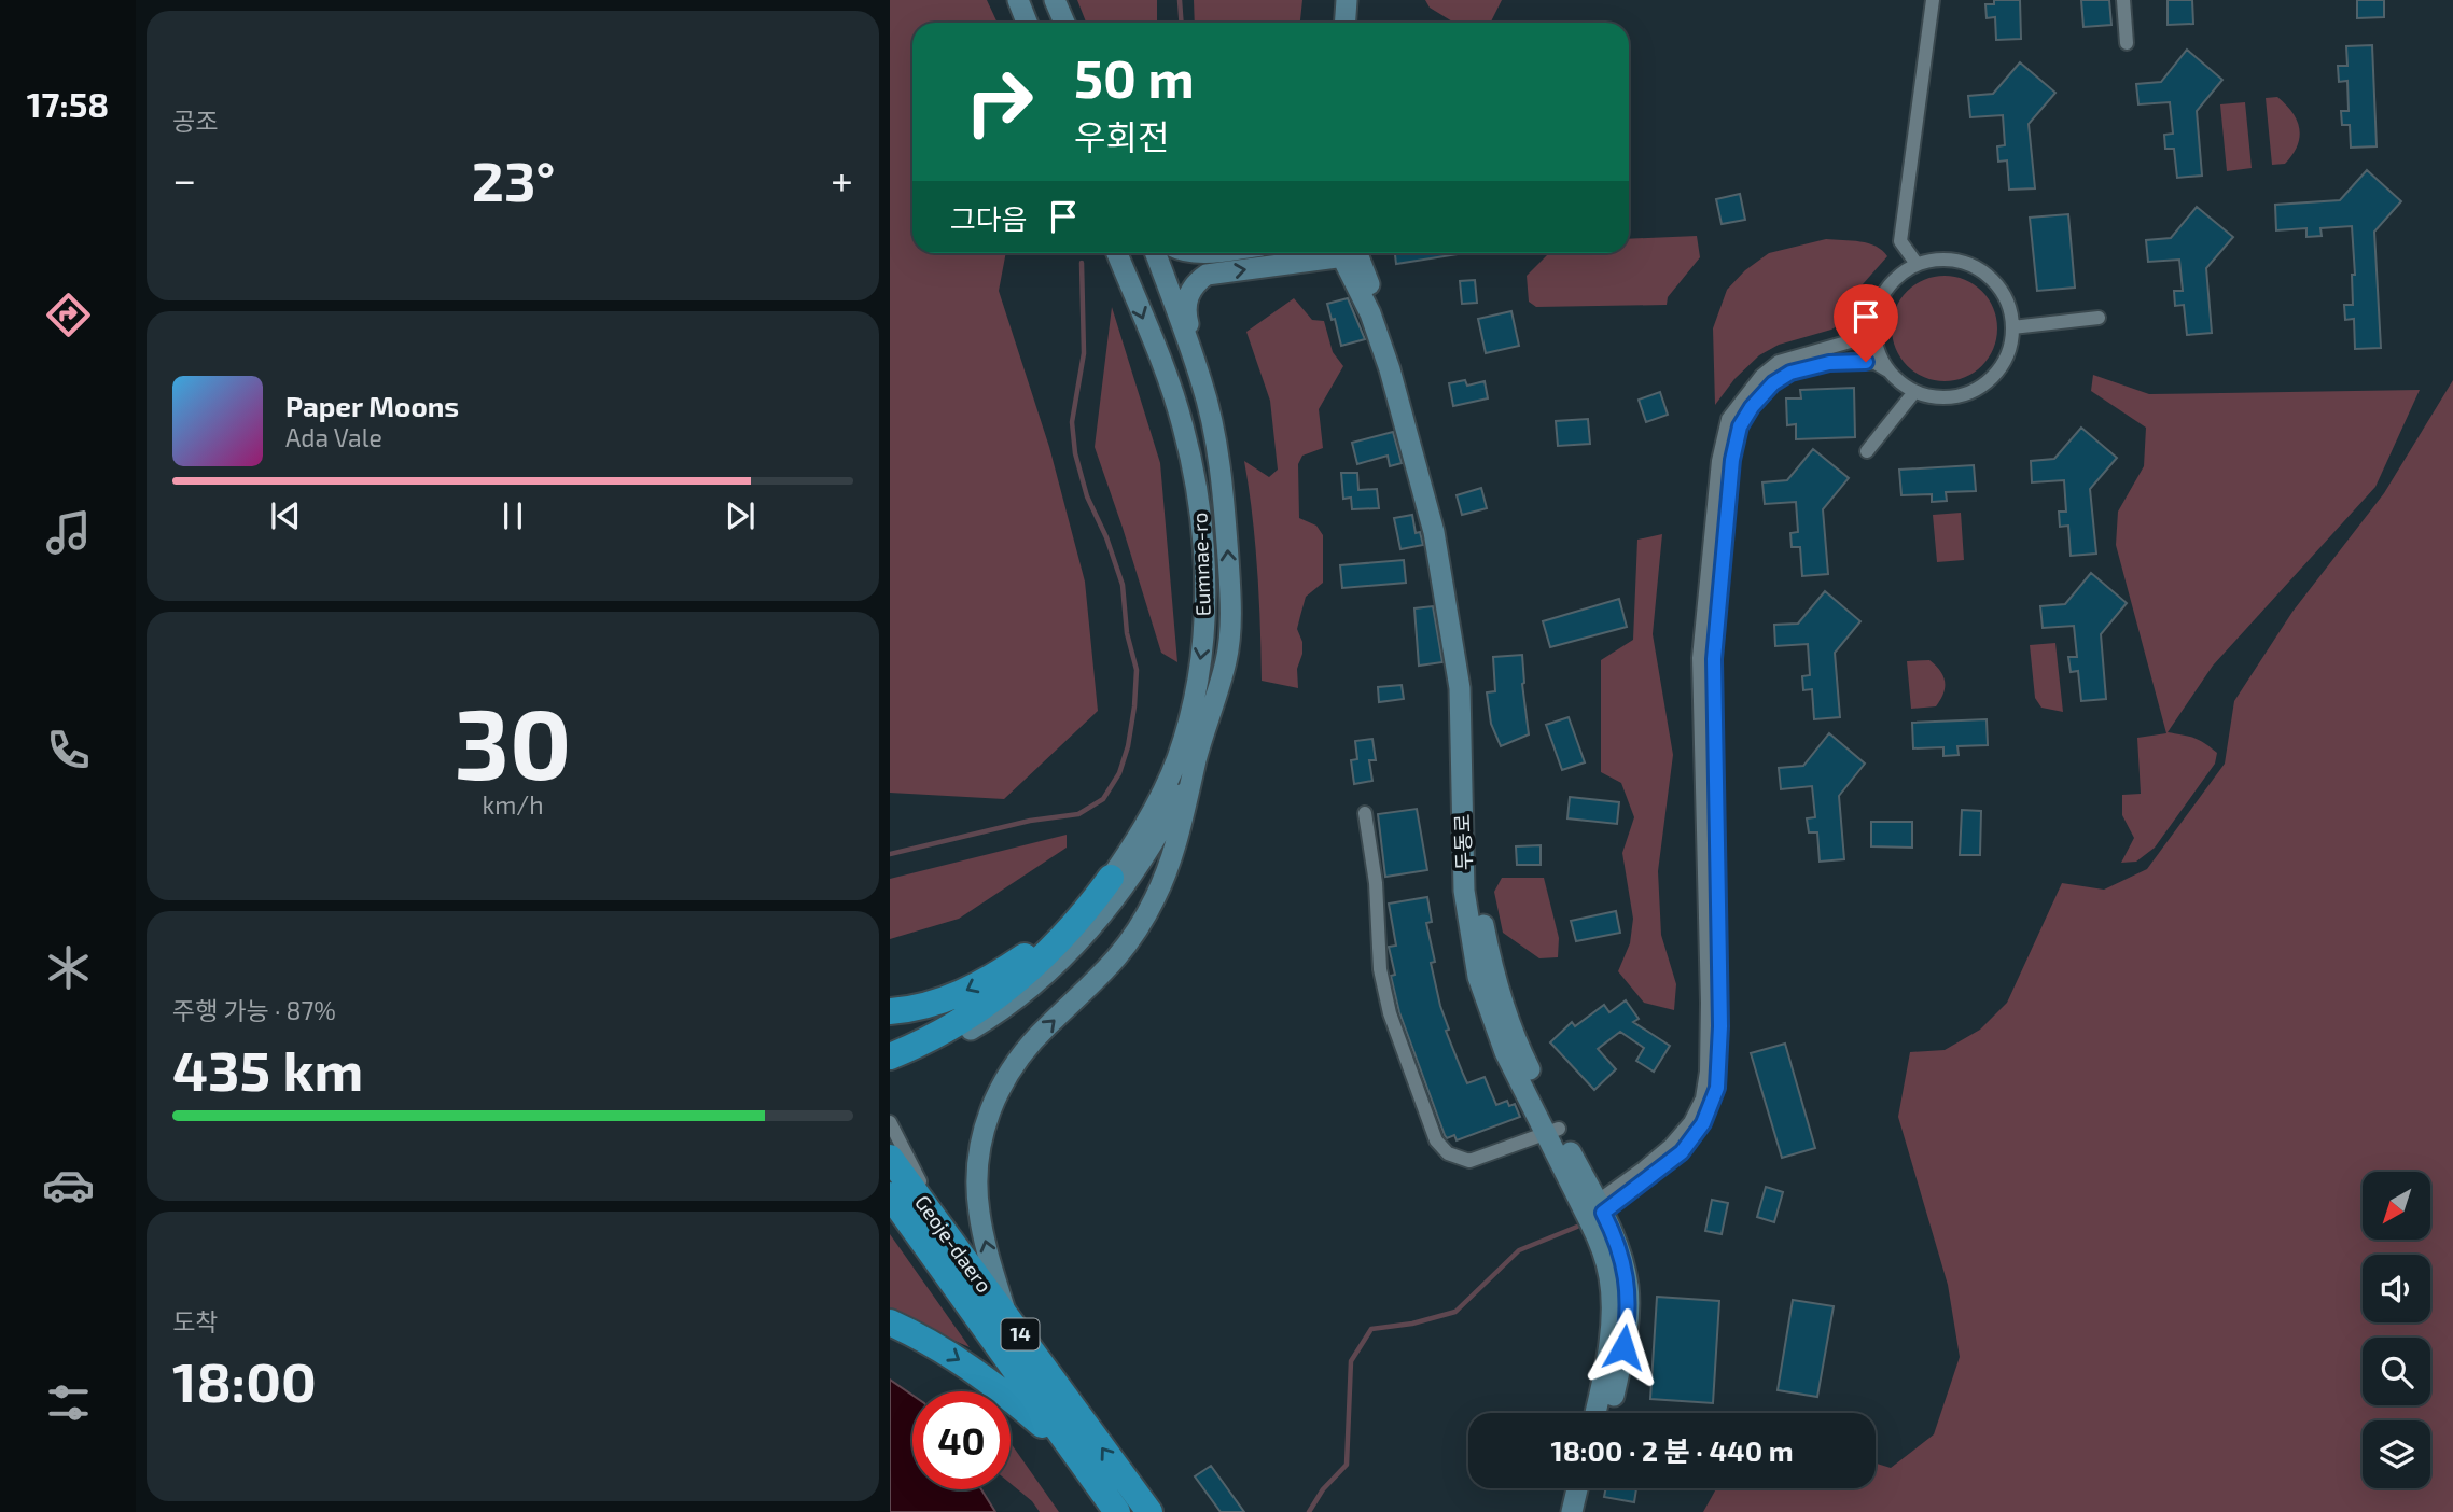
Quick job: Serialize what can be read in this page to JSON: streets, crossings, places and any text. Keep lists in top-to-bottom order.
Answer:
{
  "streets": {
    "highway": ["Geoje-daero", "14"],
    "street": ["Eumnae-ro", "두동로"]
  },
  "north": "bottom left",
  "page": {
    "tabs": "17:58",
    "tile": [
      "공조",
      ["30", "km/h"],
      ["주행 가능 · 87%", "435 km"],
      ["도착", "18:00"]
    ],
    "turn": ["50 m", "우회전"],
    "heat": ["−", "23°", "+"],
    "then": "그다음",
    "song": ["Paper Moons", "Ada Vale"],
    "limit": "40",
    "trip": "18:00 · 2 분 · 440 m"
  }
}
